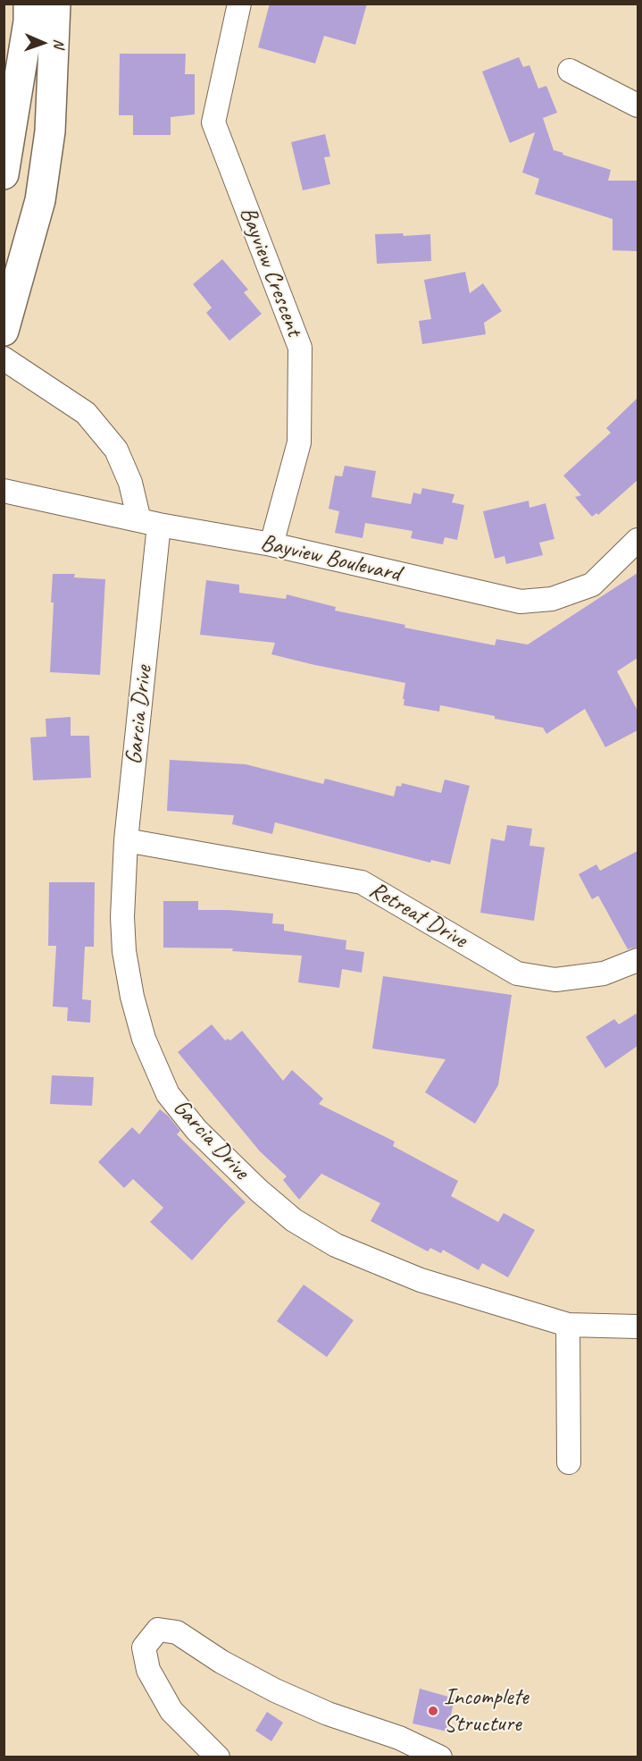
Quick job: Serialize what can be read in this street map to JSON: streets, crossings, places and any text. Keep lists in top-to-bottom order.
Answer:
{
  "streets": {
    "street": [
      "Bayview Crescent",
      "Bayview Boulevard",
      "Garcia Drive",
      "Retreat Drive"
    ]
  },
  "crossings": [
    ["Bayview Crescent", "Bayview Boulevard"],
    ["Bayview Boulevard", "Garcia Drive"],
    ["Garcia Drive", "Retreat Drive"]
  ],
  "places": ["Incomplete Structure"],
  "north": "right"
}
